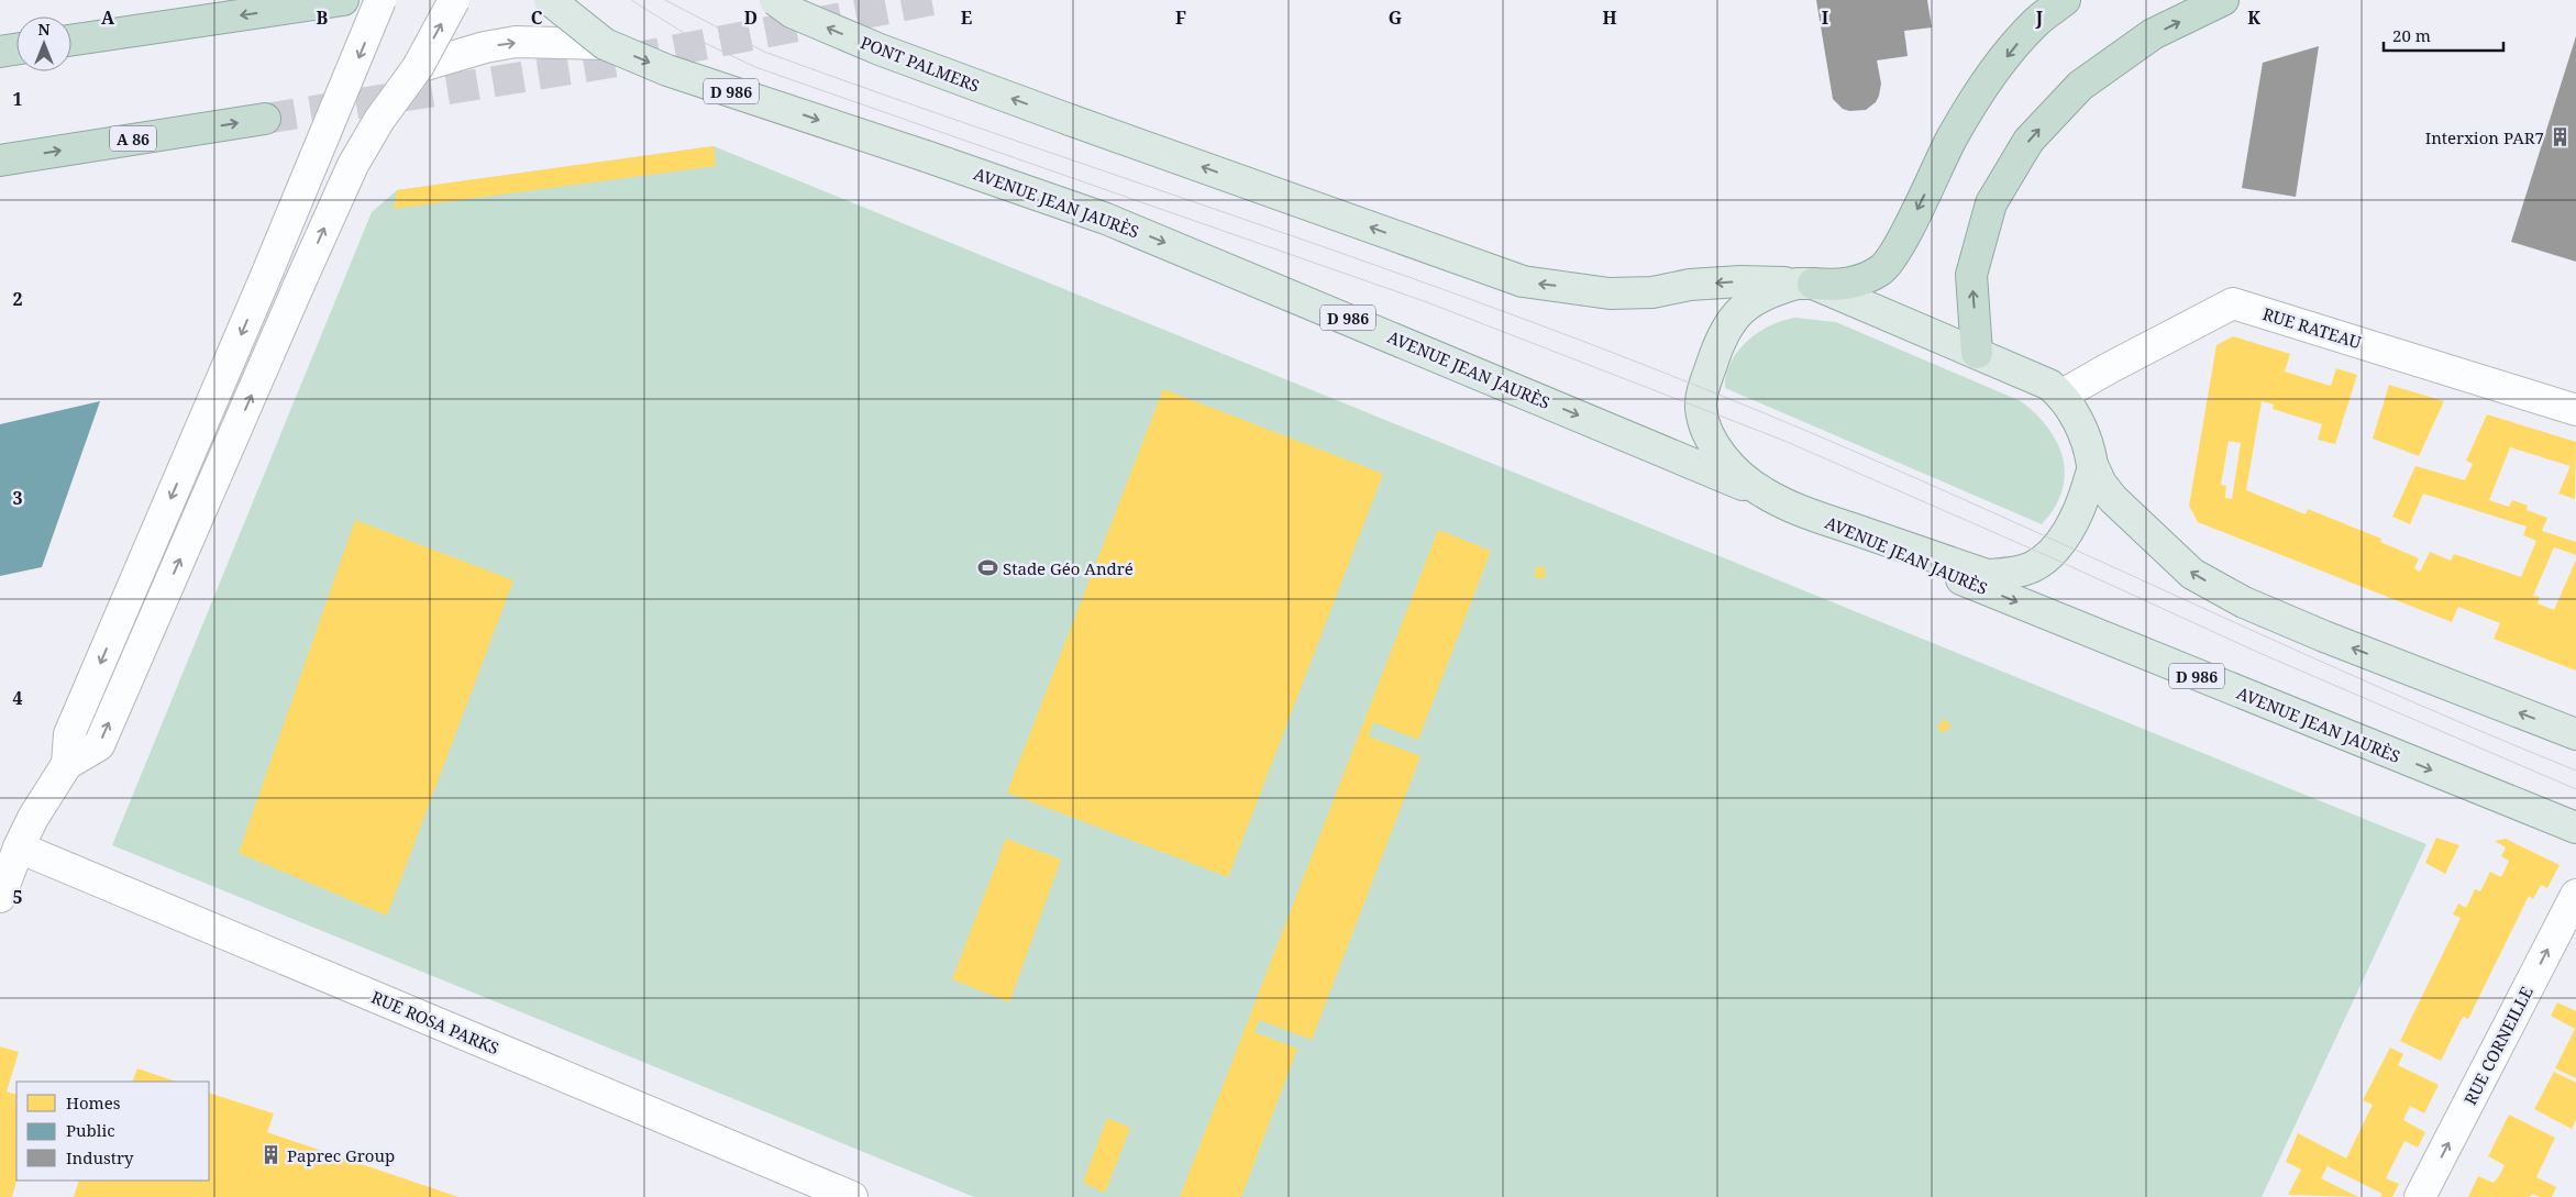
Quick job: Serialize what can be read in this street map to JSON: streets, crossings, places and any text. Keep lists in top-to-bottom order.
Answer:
{
  "streets": {
    "highway": ["A 86"],
    "main road": ["PONT PALMERS", "D 986", "AVENUE JEAN JAURÈS"],
    "street": ["RUE RATEAU", "RUE ROSA PARKS", "RUE CORNEILLE"]
  },
  "crossings": [
    ["D 986", "AVENUE JEAN JAURÈS"]
  ],
  "one_way": ["PONT PALMERS", "RUE CORNEILLE"],
  "places": {
    "building": ["Interxion PAR7", "Paprec Group"],
    "sports": ["Stade Géo André"]
  },
  "legend": ["Homes", "Public", "Industry"],
  "scale_bar": "20 m",
  "north": "top",
  "grid": {
    "columns": [
      "A",
      "B",
      "C",
      "D",
      "E",
      "F",
      "G",
      "H",
      "I",
      "J",
      "K"
    ],
    "rows": [
      "1",
      "2",
      "3",
      "4",
      "5"
    ]
  }
}
